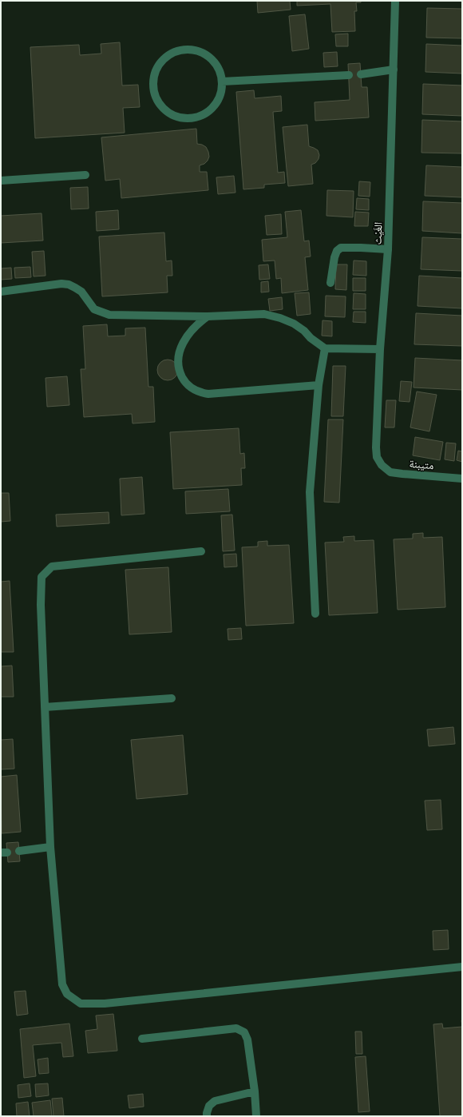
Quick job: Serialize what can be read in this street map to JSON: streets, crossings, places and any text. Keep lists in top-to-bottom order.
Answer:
{
  "streets": {
    "street": ["الغَيْث", "متيبنة"]
  },
  "crossings": [
    ["الغَيْث", "متيبنة"]
  ]
}
